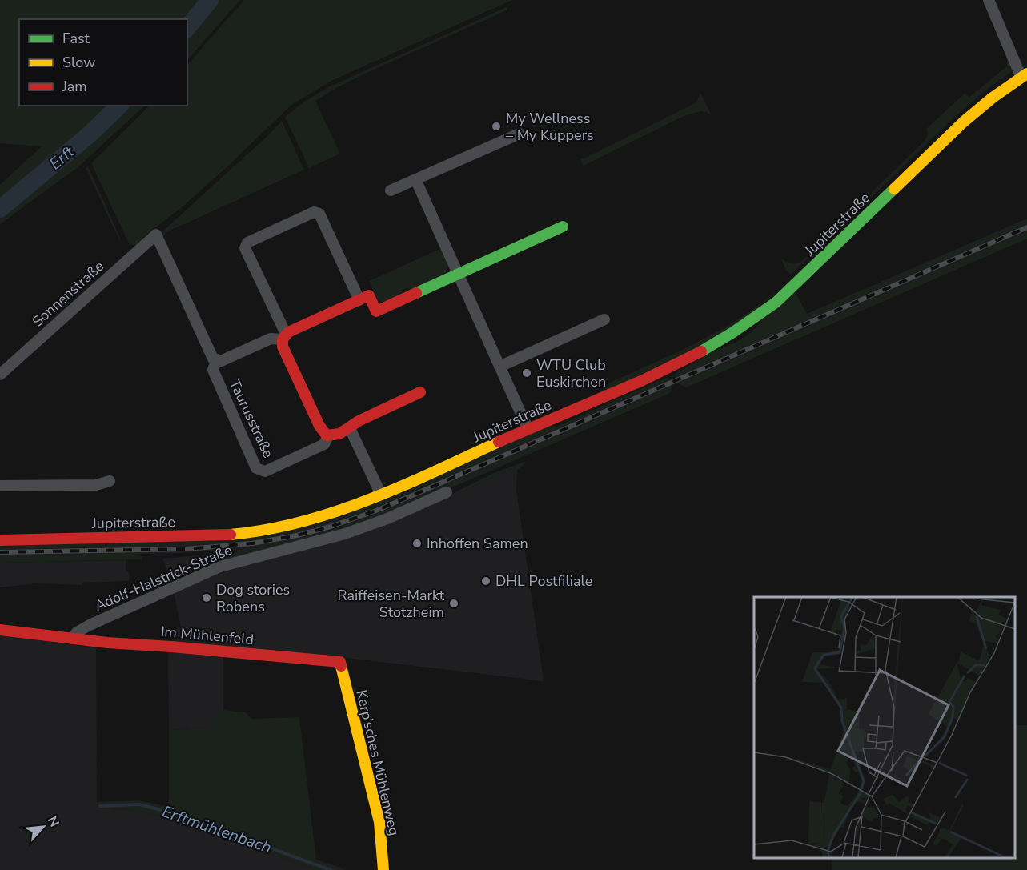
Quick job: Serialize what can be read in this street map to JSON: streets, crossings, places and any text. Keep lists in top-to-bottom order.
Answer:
{
  "streets": {
    "street": [
      "Jupiterstraße",
      "Sonnenstraße",
      "Taurusstraße",
      "Adolf-Halstrick-Straße",
      "Im Mühlenfeld",
      "Kerp’sches Mühlenweg"
    ]
  },
  "crossings": [
    ["Sonnenstraße", "Taurusstraße"],
    ["Adolf-Halstrick-Straße", "Im Mühlenfeld"],
    ["Im Mühlenfeld", "Kerp’sches Mühlenweg"]
  ],
  "water": ["Erft", "Erftmühlenbach"],
  "places": [
    "My Wellness – My Küppers",
    "WTU Club Euskirchen",
    "Inhoffen Samen",
    "DHL Postfiliale",
    "Dog stories Robens",
    "Raiffeisen-Markt Stotzheim"
  ],
  "legend": ["Fast", "Slow", "Jam"],
  "north": "top right"
}
